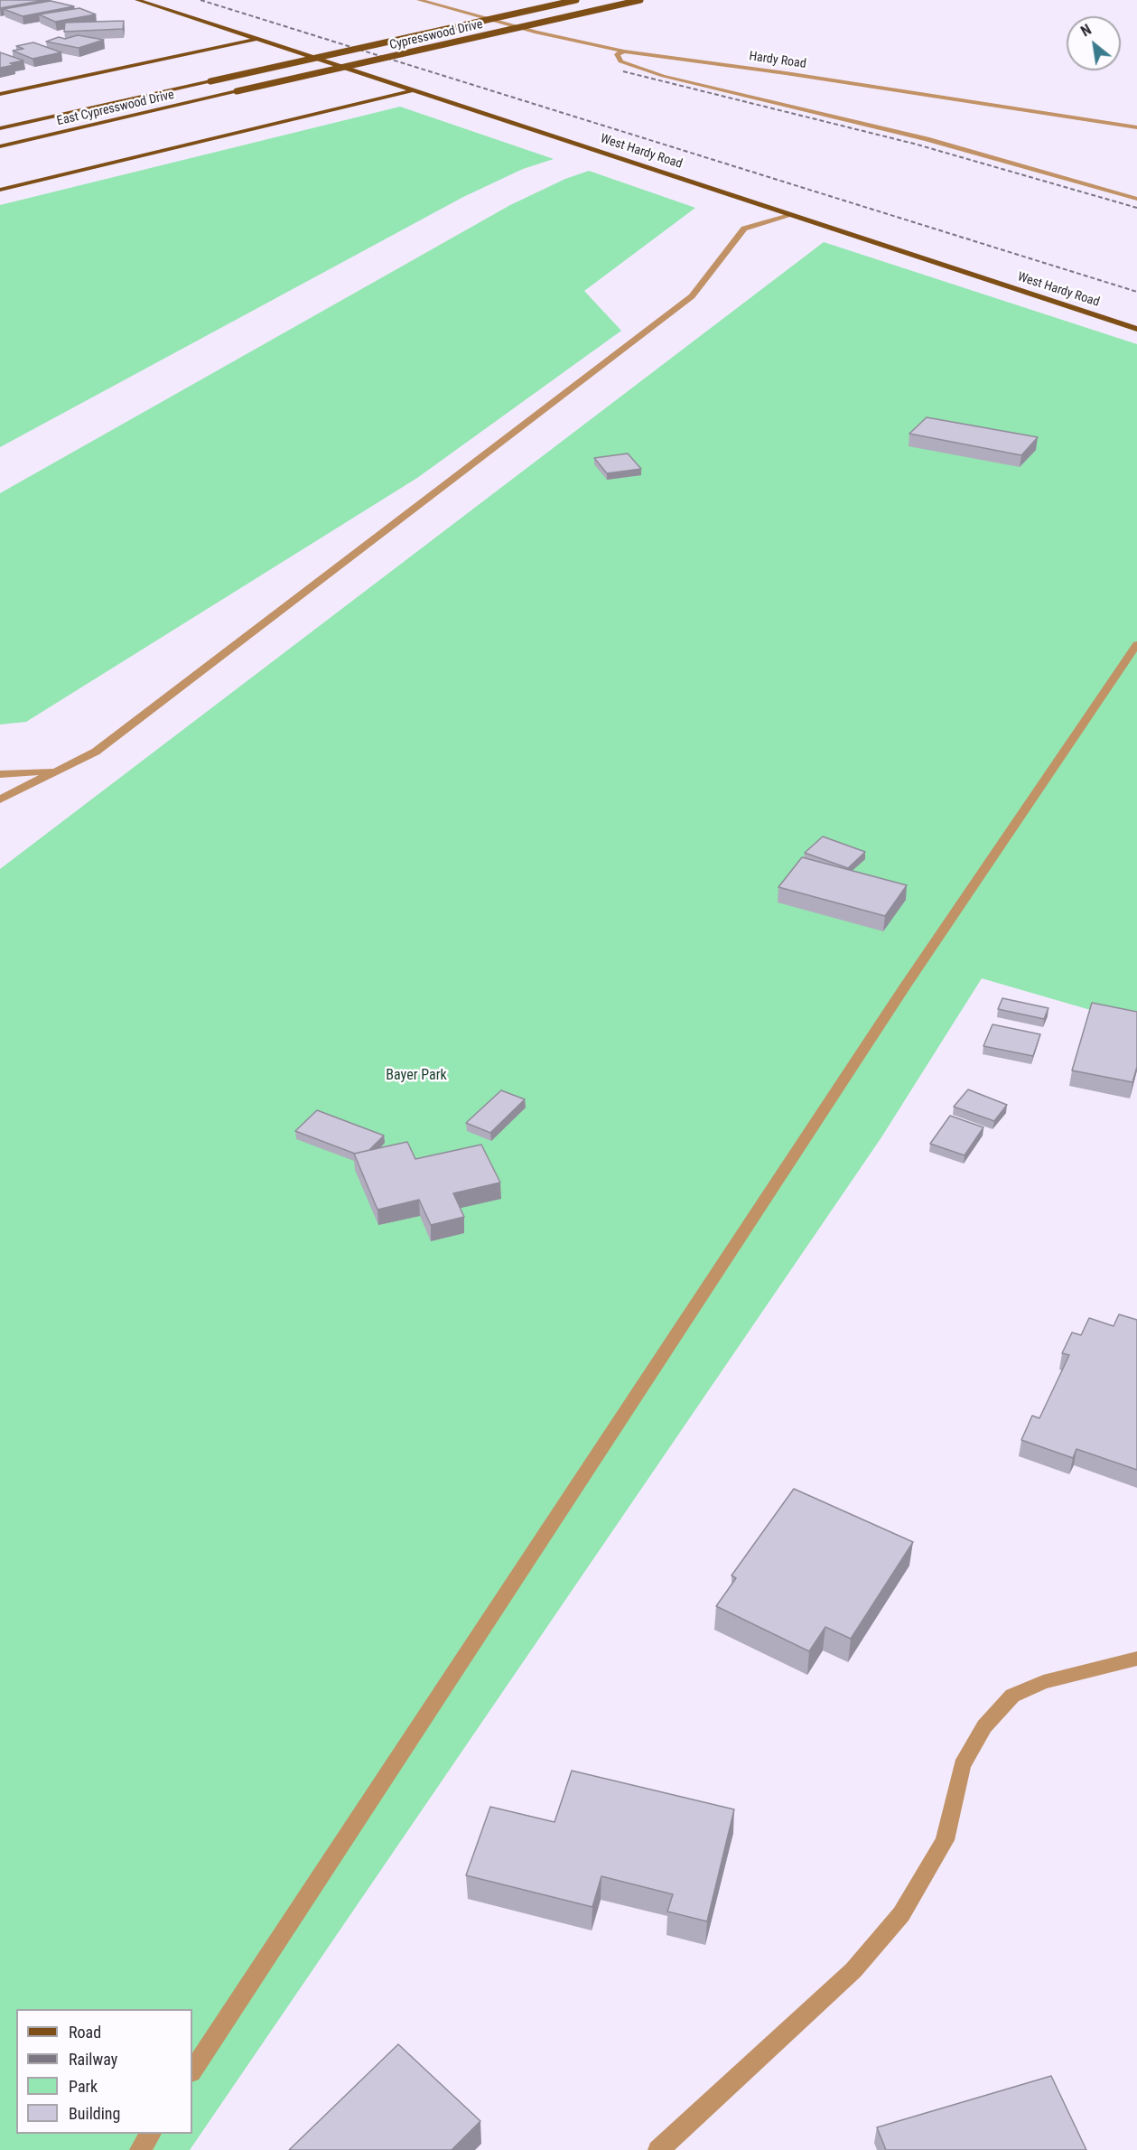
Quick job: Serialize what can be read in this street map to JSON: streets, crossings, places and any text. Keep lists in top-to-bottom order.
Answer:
{
  "streets": {
    "main road": ["Cypresswood Drive", "East Cypresswood Drive", "West Hardy Road"],
    "street": ["Hardy Road"]
  },
  "crossings": [
    ["Cypresswood Drive", "East Cypresswood Drive"]
  ],
  "parks": ["Bayer Park"],
  "legend": [
    "Road",
    "Railway",
    "Park",
    "Building"
  ],
  "north": "top left"
}
